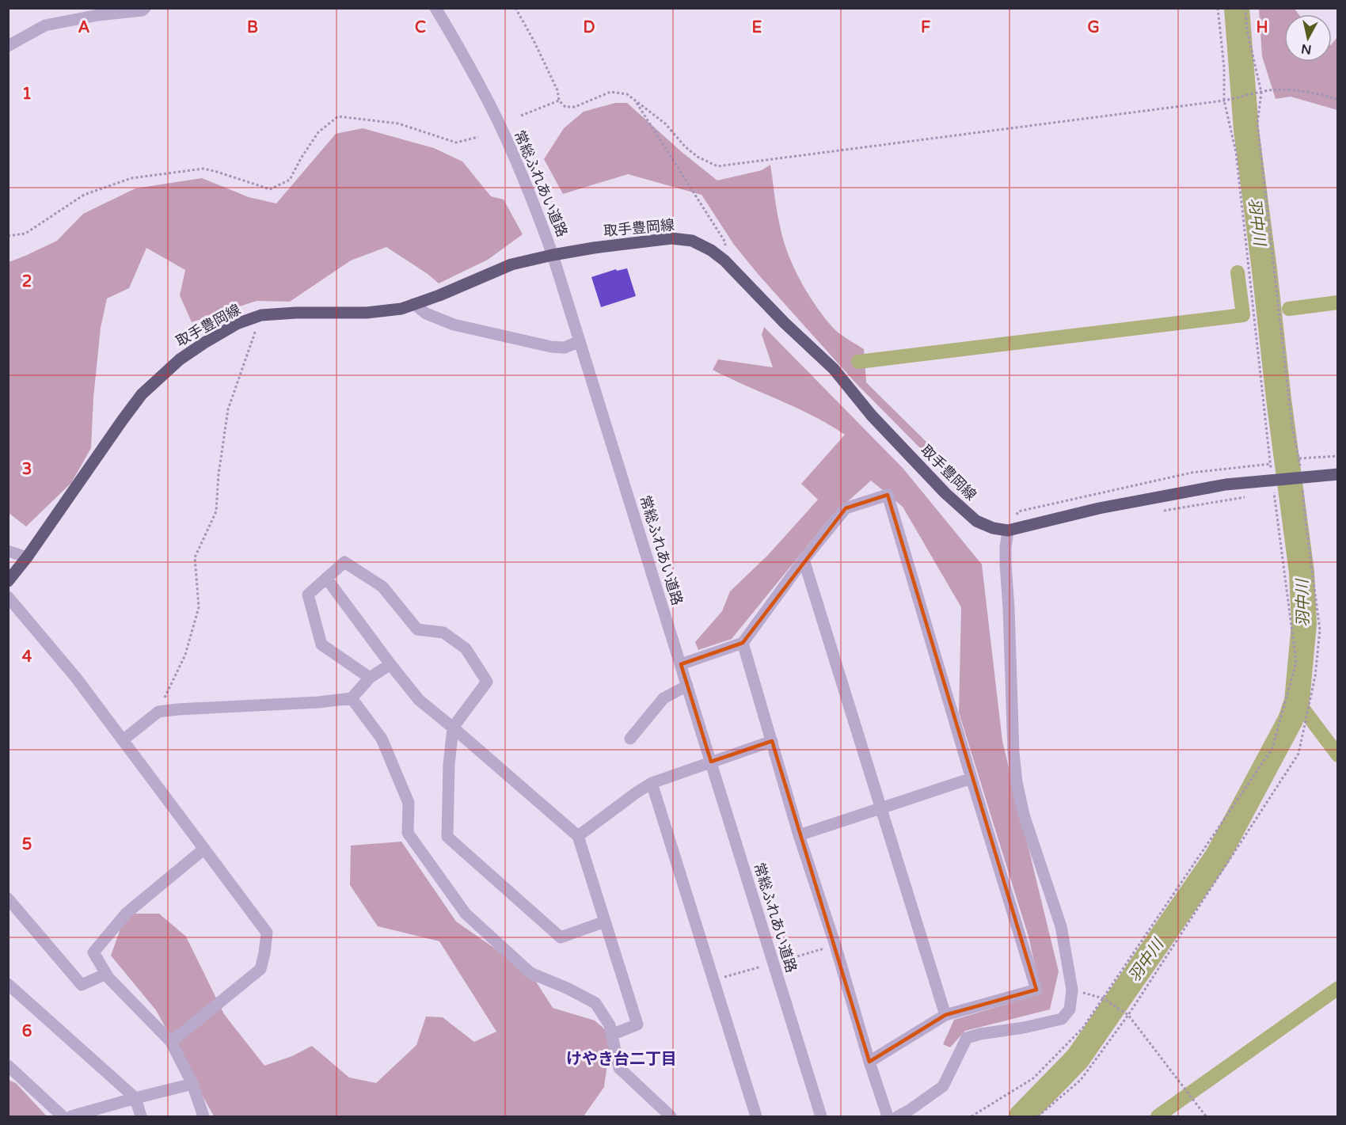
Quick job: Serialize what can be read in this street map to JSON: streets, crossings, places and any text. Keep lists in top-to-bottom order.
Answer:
{
  "streets": {
    "main road": ["取手豊岡線"],
    "street": ["常総ふれあい道路"]
  },
  "crossings": [
    ["常総ふれあい道路", "取手豊岡線"]
  ],
  "districts": ["けやき台二丁目"],
  "water": ["羽中川"],
  "north": "bottom",
  "grid": {
    "columns": [
      "A",
      "B",
      "C",
      "D",
      "E",
      "F",
      "G",
      "H"
    ],
    "rows": [
      "1",
      "2",
      "3",
      "4",
      "5",
      "6"
    ]
  }
}
